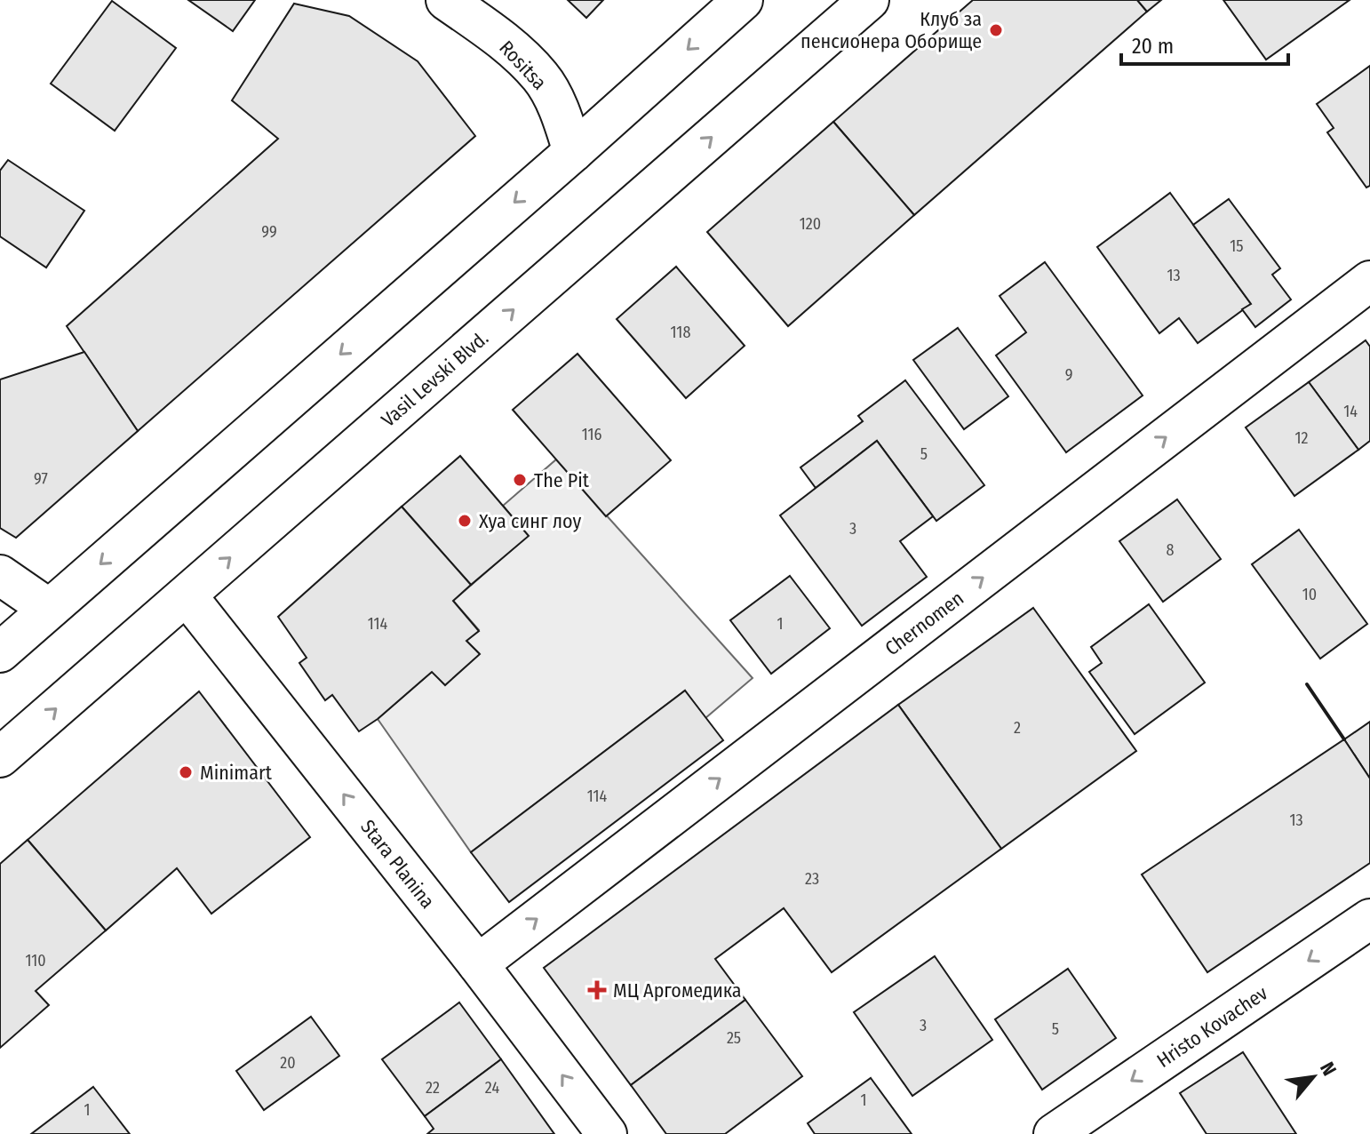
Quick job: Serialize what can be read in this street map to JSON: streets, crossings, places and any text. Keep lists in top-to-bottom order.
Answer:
{
  "streets": {
    "street": [
      "Rositsa",
      "Vasil Levski Blvd.",
      "Chernomen",
      "Stara Planina",
      "Hristo Kovachev"
    ]
  },
  "crossings": [
    ["Vasil Levski Blvd.", "Stara Planina"],
    ["Chernomen", "Stara Planina"]
  ],
  "one_way": ["Chernomen", "Stara Planina", "Hristo Kovachev"],
  "places": {
    "other": [
      "Клуб за пенсионера Оборище",
      "The Pit",
      "Хуа синг лоу",
      "Minimart"
    ],
    "health": ["МЦ Аргомедика"]
  },
  "house_numbers": [
    "120",
    "99",
    "15",
    "13",
    "118",
    "9",
    "14",
    "116",
    "12",
    "5",
    "97",
    "3",
    "8",
    "10",
    "114",
    "1",
    "2",
    "114",
    "13",
    "23",
    "110",
    "3",
    "5",
    "25",
    "20",
    "22",
    "24",
    "1",
    "1"
  ],
  "scale_bar": "20 m",
  "north": "top right"
}
